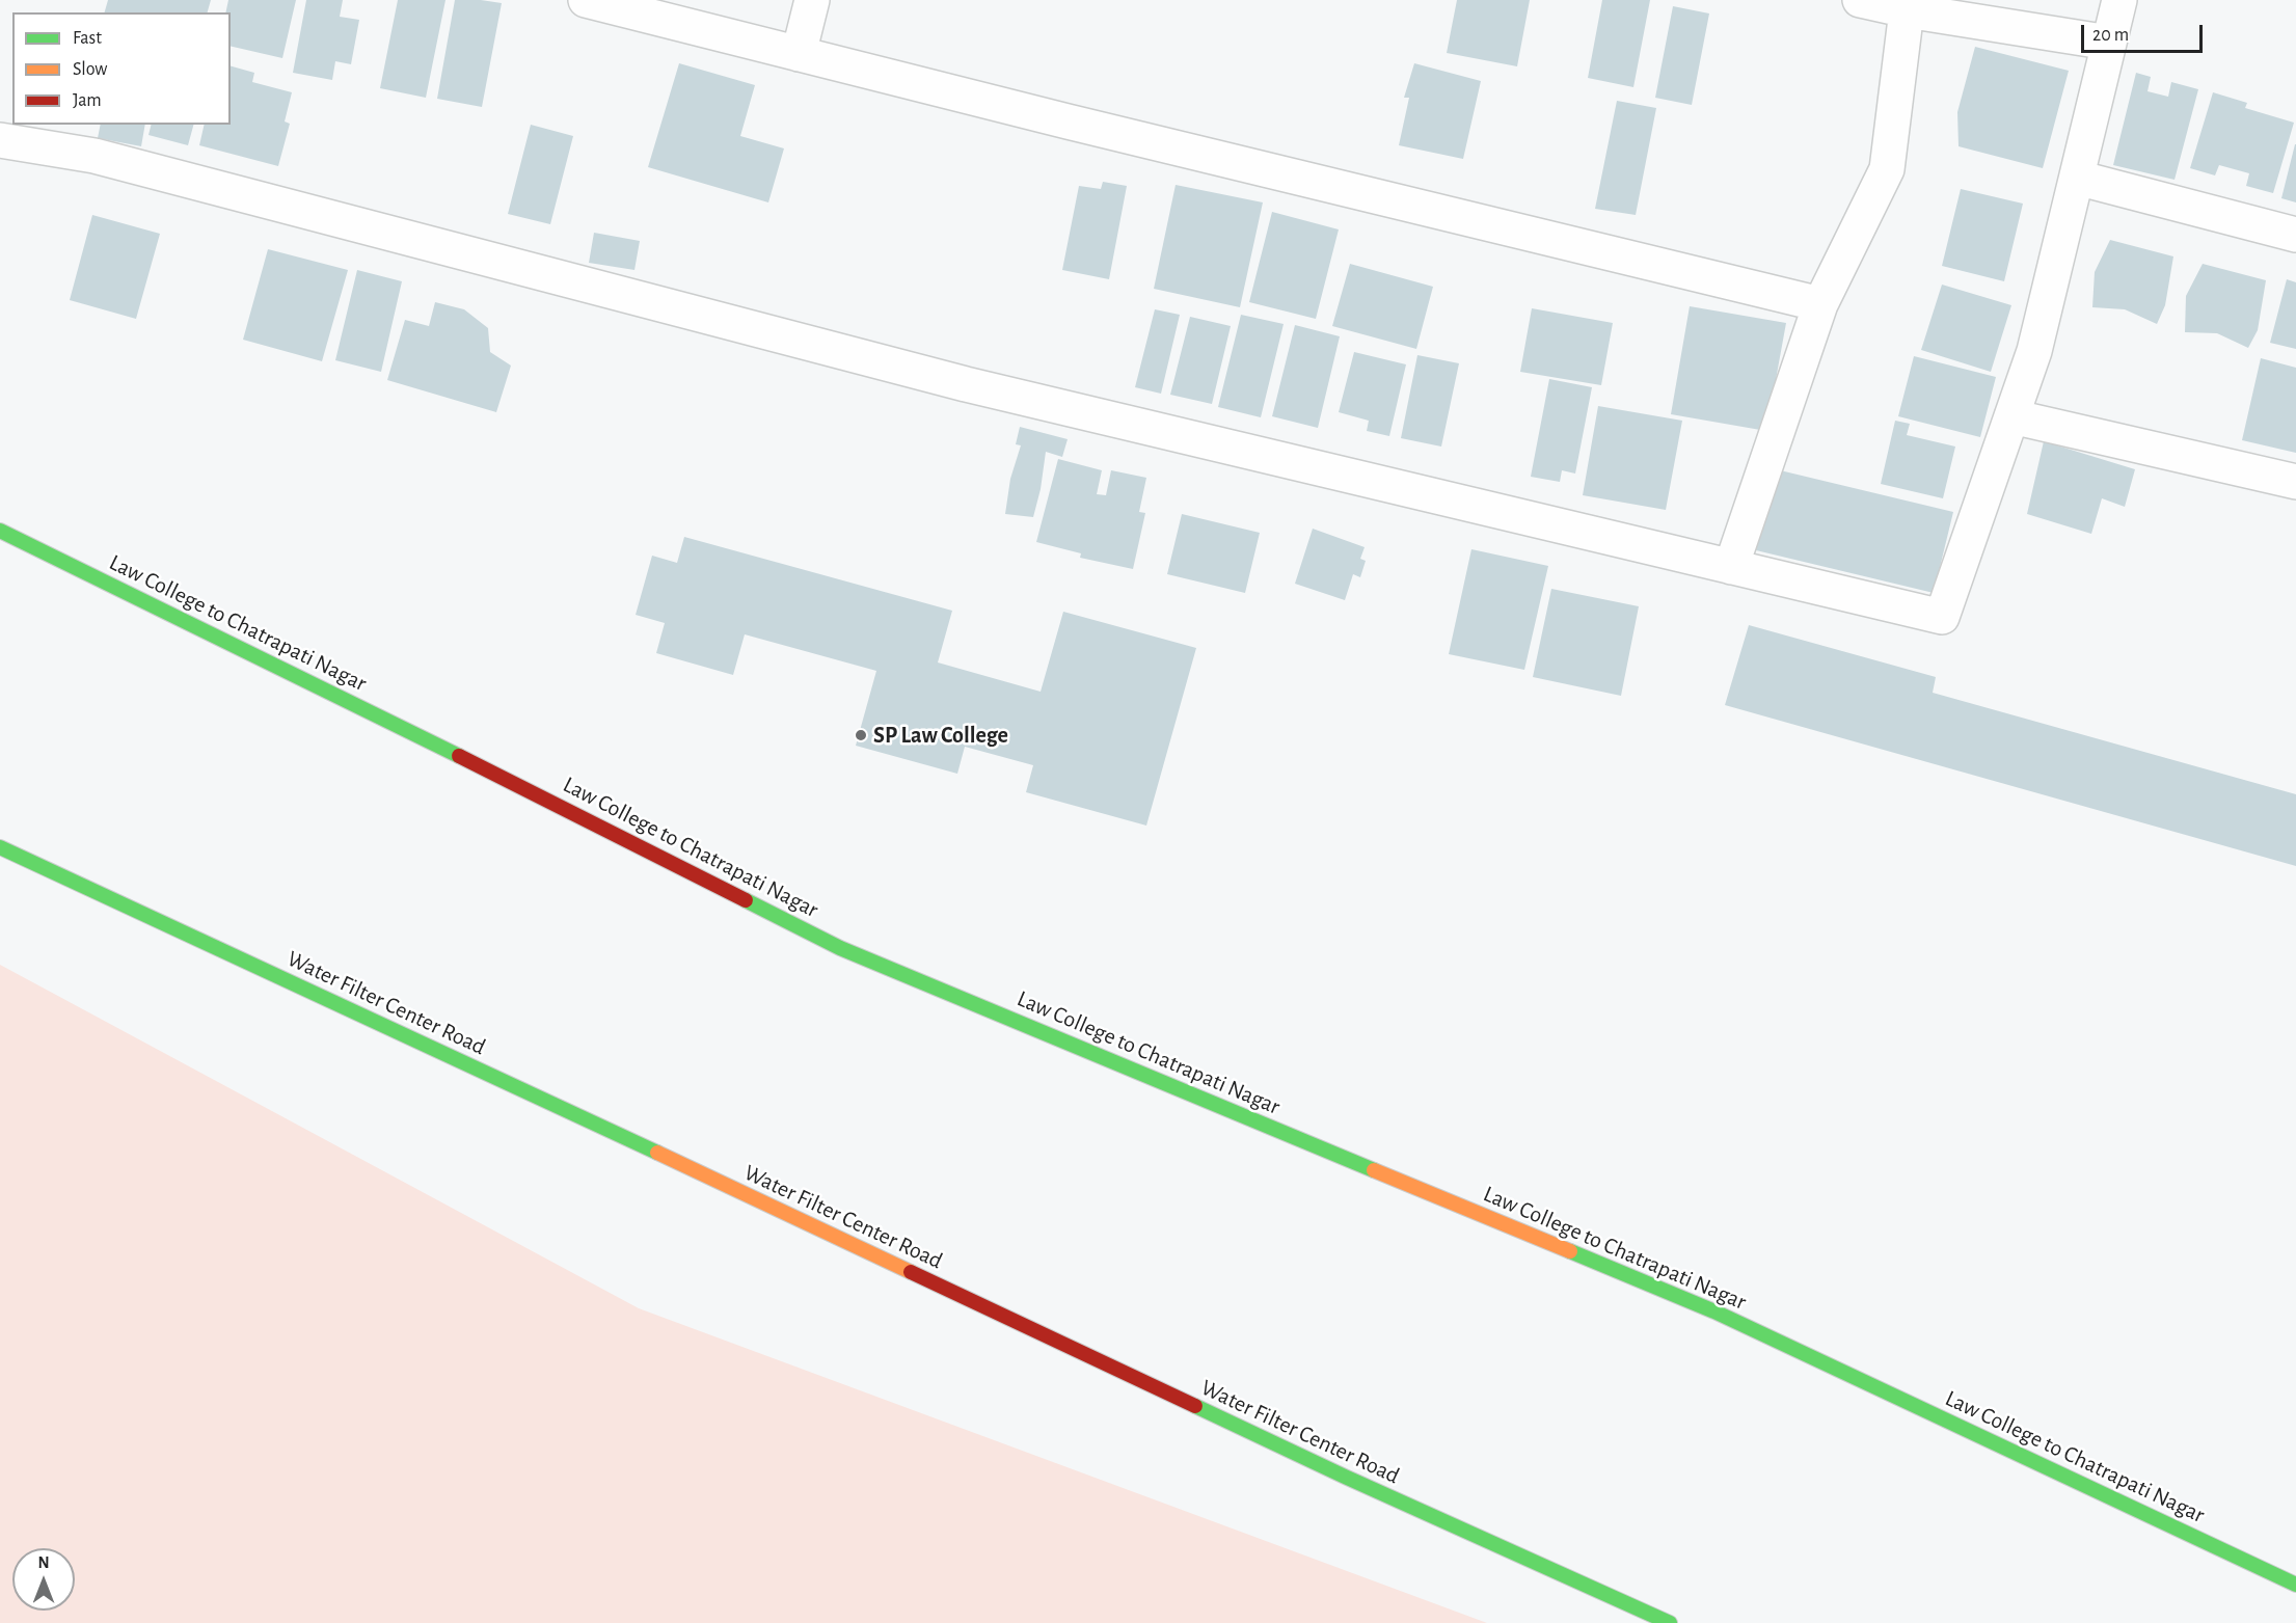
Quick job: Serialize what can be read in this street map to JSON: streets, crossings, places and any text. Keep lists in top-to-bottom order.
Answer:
{
  "streets": {
    "street": ["Law College to Chatrapati Nagar", "Water Filter Center Road"]
  },
  "places": ["SP Law College"],
  "legend": ["Fast", "Slow", "Jam"],
  "scale_bar": "20 m",
  "north": "top"
}
